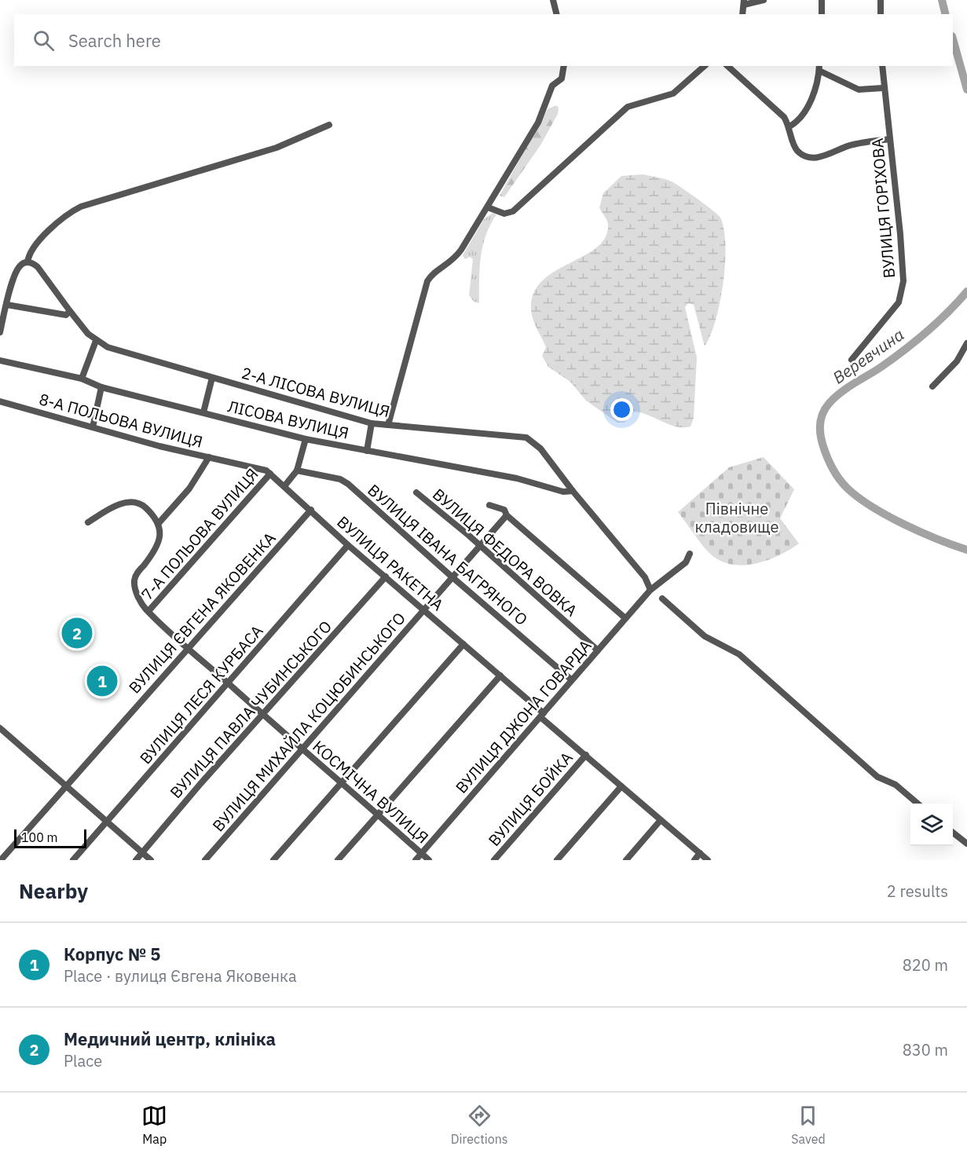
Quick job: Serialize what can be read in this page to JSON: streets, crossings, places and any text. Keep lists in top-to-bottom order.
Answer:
{
  "streets": {
    "street": [
      "ВУЛИЦЯ ГОРІХОВА",
      "2-А ЛІСОВА ВУЛИЦЯ",
      "ЛІСОВА ВУЛИЦЯ",
      "8-А ПОЛЬОВА ВУЛИЦЯ",
      "7-А ПОЛЬОВА ВУЛИЦЯ",
      "ВУЛИЦЯ ФЕДОРА ВОВКА",
      "ВУЛИЦЯ ІВАНА БАГРЯНОГО",
      "ВУЛИЦЯ РАКЕТНА",
      "ВУЛИЦЯ ЄВГЕНА ЯКОВЕНКА",
      "ВУЛИЦЯ ЛЕСЯ КУРБАСА",
      "ВУЛИЦЯ ПАВЛА ЧУБИНСЬКОГО",
      "ВУЛИЦЯ ДЖОНА ГОВАРДА",
      "ВУЛИЦЯ МИХАЙЛА КОЦЮБИНСЬКОГО",
      "КОСМІЧНА ВУЛИЦЯ",
      "ВУЛИЦЯ БОЙКА"
    ]
  },
  "crossings": [
    ["2-А ЛІСОВА ВУЛИЦЯ", "ЛІСОВА ВУЛИЦЯ"],
    ["2-А ЛІСОВА ВУЛИЦЯ", "ВУЛИЦЯ ДЖОНА ГОВАРДА"],
    ["8-А ПОЛЬОВА ВУЛИЦЯ", "ВУЛИЦЯ РАКЕТНА"],
    ["8-А ПОЛЬОВА ВУЛИЦЯ", "КОСМІЧНА ВУЛИЦЯ"],
    ["7-А ПОЛЬОВА ВУЛИЦЯ", "ВУЛИЦЯ РАКЕТНА"],
    ["7-А ПОЛЬОВА ВУЛИЦЯ", "КОСМІЧНА ВУЛИЦЯ"],
    ["ВУЛИЦЯ ФЕДОРА ВОВКА", "ВУЛИЦЯ ДЖОНА ГОВАРДА"],
    ["ВУЛИЦЯ ФЕДОРА ВОВКА", "ВУЛИЦЯ МИХАЙЛА КОЦЮБИНСЬКОГО"],
    ["ВУЛИЦЯ ІВАНА БАГРЯНОГО", "ВУЛИЦЯ ДЖОНА ГОВАРДА"],
    ["ВУЛИЦЯ ІВАНА БАГРЯНОГО", "ВУЛИЦЯ МИХАЙЛА КОЦЮБИНСЬКОГО"],
    ["ВУЛИЦЯ РАКЕТНА", "ВУЛИЦЯ ЄВГЕНА ЯКОВЕНКА"],
    ["ВУЛИЦЯ РАКЕТНА", "ВУЛИЦЯ ЛЕСЯ КУРБАСА"],
    ["ВУЛИЦЯ РАКЕТНА", "ВУЛИЦЯ ПАВЛА ЧУБИНСЬКОГО"],
    ["ВУЛИЦЯ РАКЕТНА", "ВУЛИЦЯ ДЖОНА ГОВАРДА"],
    ["ВУЛИЦЯ РАКЕТНА", "ВУЛИЦЯ МИХАЙЛА КОЦЮБИНСЬКОГО"],
    ["ВУЛИЦЯ РАКЕТНА", "ВУЛИЦЯ БОЙКА"],
    ["ВУЛИЦЯ ЄВГЕНА ЯКОВЕНКА", "КОСМІЧНА ВУЛИЦЯ"],
    ["ВУЛИЦЯ ЛЕСЯ КУРБАСА", "КОСМІЧНА ВУЛИЦЯ"],
    ["ВУЛИЦЯ ПАВЛА ЧУБИНСЬКОГО", "КОСМІЧНА ВУЛИЦЯ"],
    ["ВУЛИЦЯ ДЖОНА ГОВАРДА", "КОСМІЧНА ВУЛИЦЯ"],
    ["ВУЛИЦЯ МИХАЙЛА КОЦЮБИНСЬКОГО", "КОСМІЧНА ВУЛИЦЯ"]
  ],
  "water": ["Веревчина"],
  "parks": ["Північне кладовище"],
  "scale_bar": "100 m",
  "page": {
    "search": "Search here",
    "pins": ["2", "1"],
    "scale": "100 m",
    "heading": ["Nearby", "2 results"],
    "list": [
      {
        "mark": "1",
        "name": "Корпус № 5",
        "note": "Place · вулиця Євгена Яковенка",
        "value": "820 m"
      },
      {
        "mark": "2",
        "name": "Медичний центр, клініка",
        "note": "Place",
        "value": "830 m"
      }
    ],
    "nav": ["Map", "Directions", "Saved"]
  }
}
